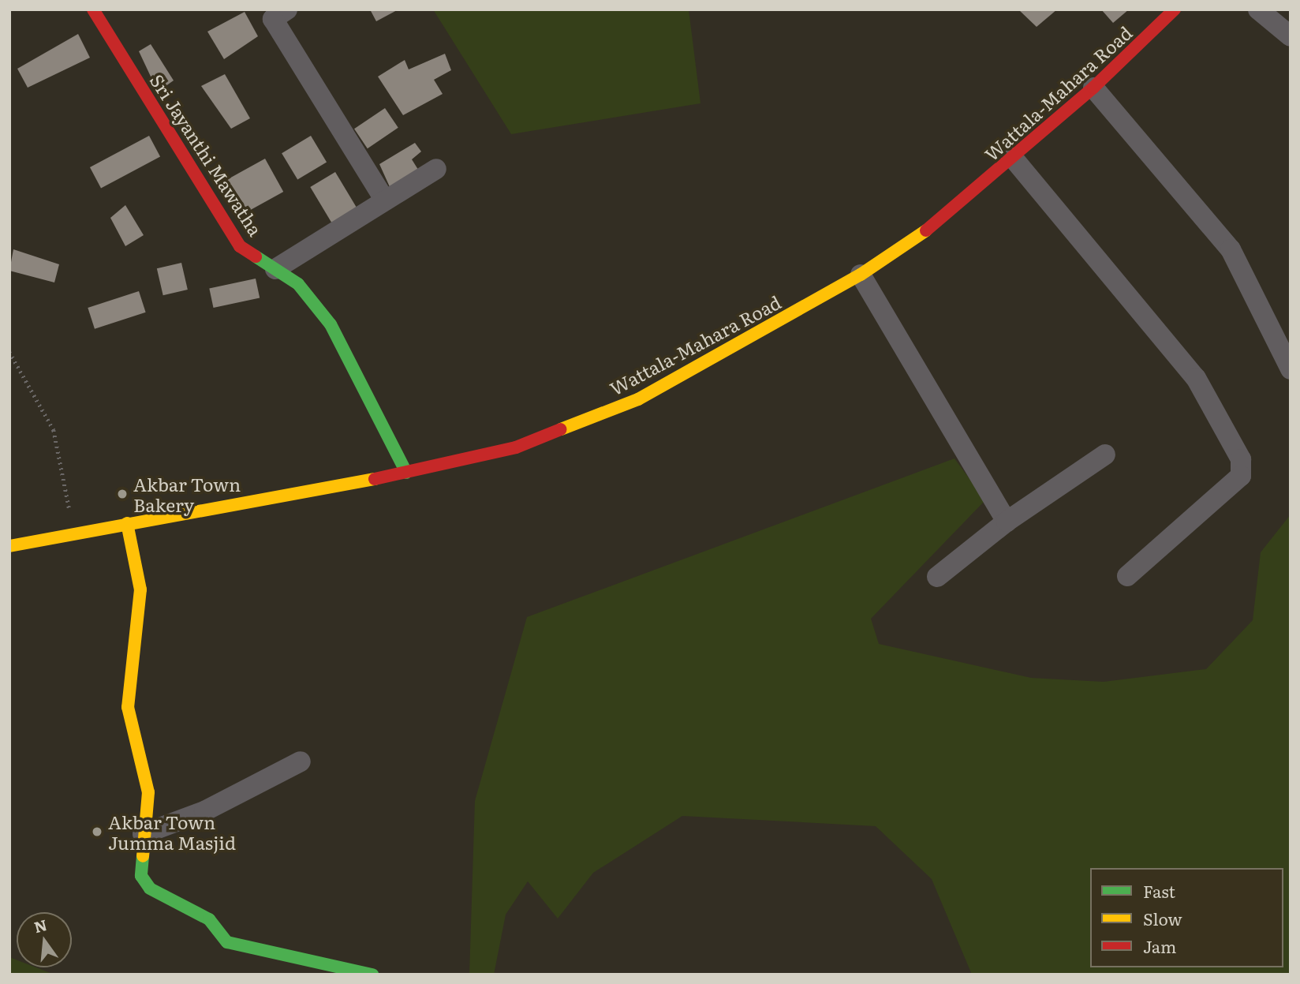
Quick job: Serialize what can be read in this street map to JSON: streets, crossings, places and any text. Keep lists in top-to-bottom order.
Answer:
{
  "streets": {
    "main road": ["Wattala-Mahara Road", "Sri Jayanthi Mawatha"]
  },
  "crossings": [
    ["Wattala-Mahara Road", "Sri Jayanthi Mawatha"]
  ],
  "places": ["Akbar Town Bakery", "Akbar Town Jumma Masjid"],
  "legend": ["Fast", "Slow", "Jam"],
  "north": "top"
}
